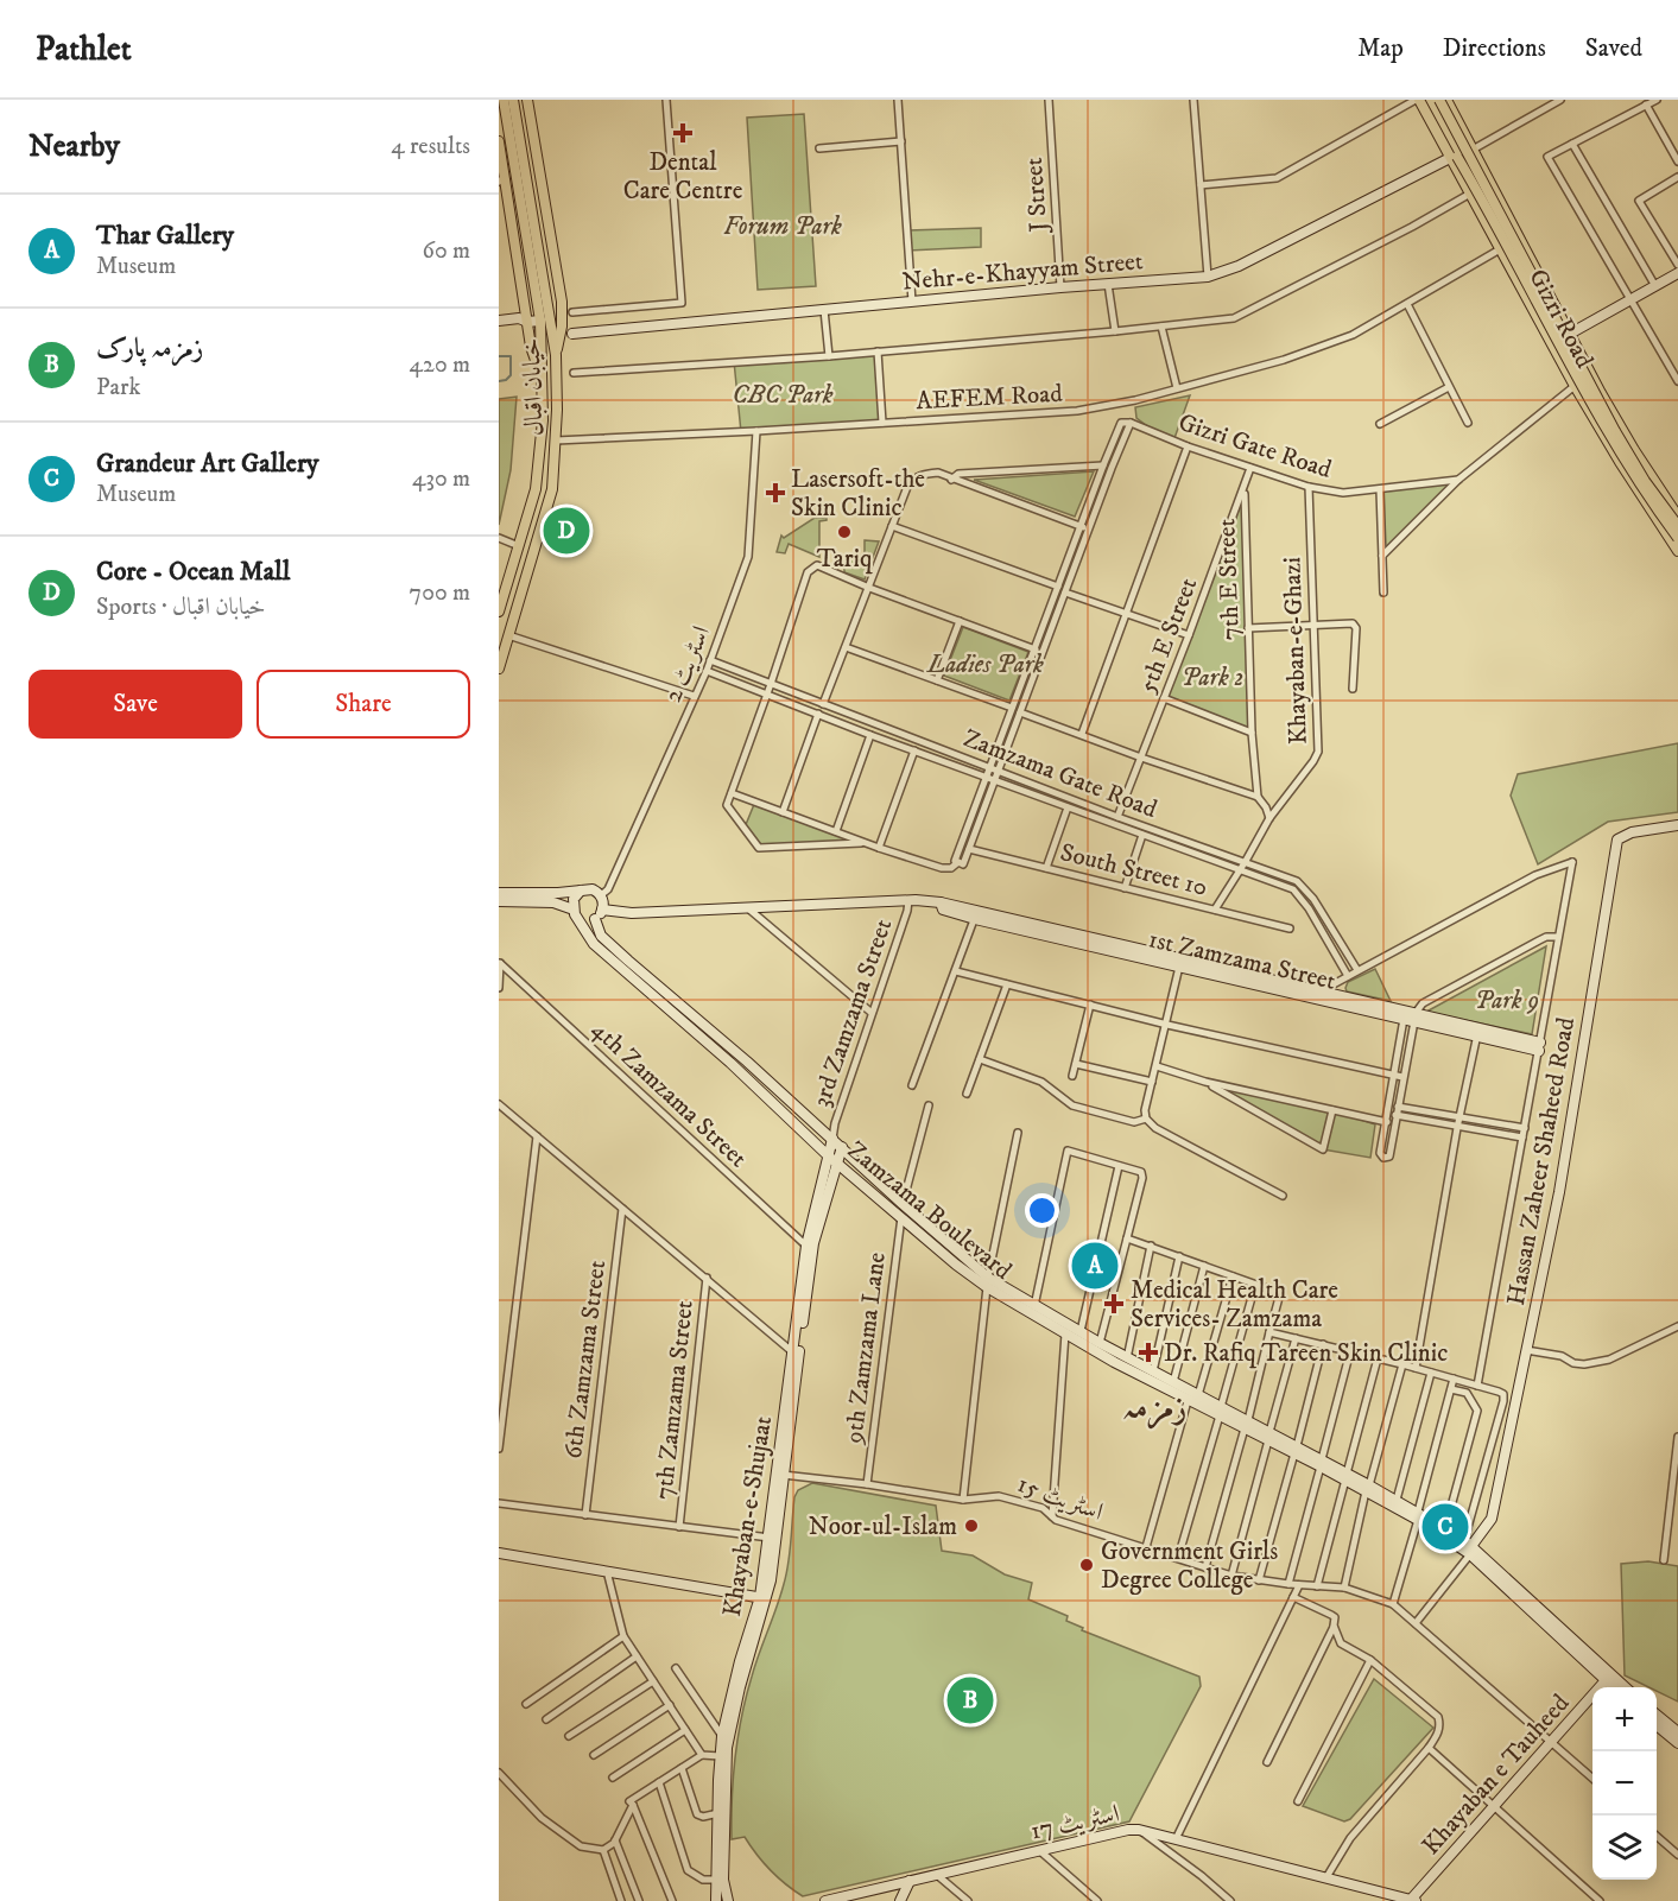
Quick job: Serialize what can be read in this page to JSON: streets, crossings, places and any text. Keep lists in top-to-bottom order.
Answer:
{
  "streets": {
    "main road": ["Gizri Road", "خیابان اقبال"],
    "street": [
      "J Street",
      "Nehr-e-Khayyam Street",
      "AEFEM Road",
      "Gizri Gate Road",
      "7th E Street",
      "5th E Street",
      "Khayaban-e-Ghazi",
      "اسٹریٹ 2",
      "Zamzama Gate Road",
      "South Street 10",
      "1st Zamzama Street",
      "3rd Zamzama Street",
      "4th Zamzama Street",
      "Hassan Zaheer Shaheed Road",
      "Zamzama Boulevard",
      "9th Zamzama Lane",
      "6th Zamzama Street",
      "7th Zamzama Street",
      "اسٹریٹ 15",
      "Khayaban-e-Shujaat",
      "Khayaban e Tauheed",
      "اسٹریٹ 17"
    ]
  },
  "crossings": [
    ["J Street", "Nehr-e-Khayyam Street"],
    ["Nehr-e-Khayyam Street", "Gizri Road"],
    ["Gizri Road", "AEFEM Road"],
    ["خیابان اقبال", "AEFEM Road"],
    ["AEFEM Road", "اسٹریٹ 2"],
    ["Gizri Gate Road", "5th E Street"],
    ["Gizri Gate Road", "Khayaban-e-Ghazi"],
    ["7th E Street", "5th E Street"],
    ["5th E Street", "Zamzama Gate Road"],
    ["Khayaban-e-Ghazi", "Zamzama Gate Road"],
    ["Khayaban-e-Ghazi", "South Street 10"],
    ["اسٹریٹ 2", "Zamzama Gate Road"],
    ["اسٹریٹ 2", "1st Zamzama Street"],
    ["اسٹریٹ 2", "Zamzama Boulevard"],
    ["1st Zamzama Street", "3rd Zamzama Street"],
    ["1st Zamzama Street", "Zamzama Boulevard"],
    ["3rd Zamzama Street", "Zamzama Boulevard"],
    ["3rd Zamzama Street", "Khayaban-e-Shujaat"],
    ["4th Zamzama Street", "Khayaban-e-Shujaat"],
    ["Hassan Zaheer Shaheed Road", "Zamzama Boulevard"],
    ["Zamzama Boulevard", "9th Zamzama Lane"],
    ["Zamzama Boulevard", "Khayaban-e-Shujaat"],
    ["Zamzama Boulevard", "Khayaban e Tauheed"],
    ["9th Zamzama Lane", "اسٹریٹ 15"],
    ["اسٹریٹ 15", "Khayaban-e-Shujaat"],
    ["اسٹریٹ 15", "Khayaban e Tauheed"],
    ["Khayaban e Tauheed", "اسٹریٹ 17"]
  ],
  "districts": ["زمزمہ"],
  "parks": [
    "Forum Park",
    "CBC Park",
    "Ladies Park",
    "Park 2",
    "Park 9"
  ],
  "places": {
    "health": [
      "Dental Care Centre",
      "Lasersoft-the Skin Clinic",
      "Medical Health Care Services- Zamzama",
      "Dr. Rafiq Tareen Skin Clinic"
    ],
    "other": ["Tariq", "Noor-ul-Islam", "Government Girls Degree College"]
  },
  "page": {
    "header": "Pathlet",
    "nav": ["Map", "Directions", "Saved"],
    "heading": ["Nearby", "4 results"],
    "list": [
      {
        "mark": "A",
        "name": "Thar Gallery",
        "note": "Museum",
        "value": "60 m"
      },
      {
        "mark": "B",
        "name": "زمزمہ پارک",
        "note": "Park",
        "value": "420 m"
      },
      {
        "mark": "C",
        "name": "Grandeur Art Gallery",
        "note": "Museum",
        "value": "430 m"
      },
      {
        "mark": "D",
        "name": "Core - Ocean Mall",
        "note": "Sports · خیابان اقبال",
        "value": "700 m"
      }
    ],
    "pins": [
      "D",
      "A",
      "C",
      "B"
    ],
    "buttons": ["Save", "Share"],
    "map_buttons": ["+", "−"]
  }
}
